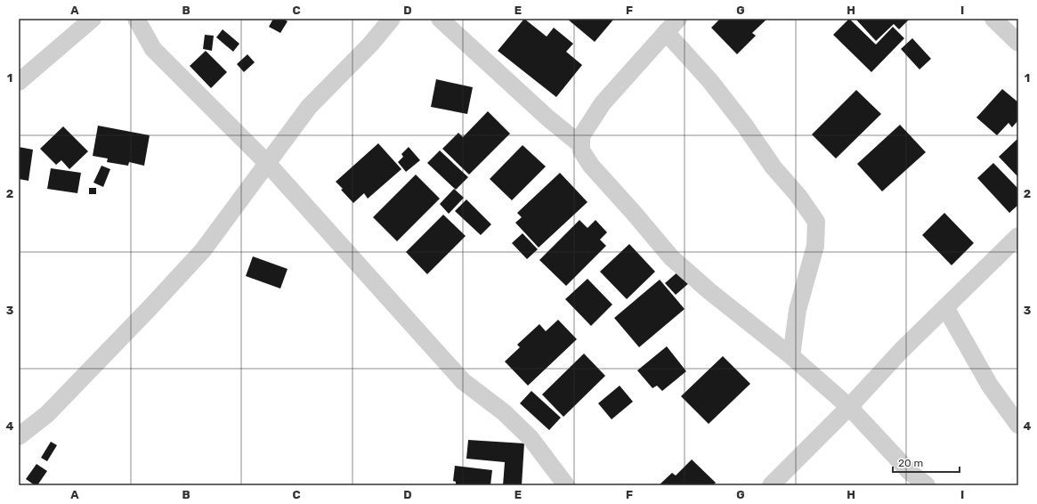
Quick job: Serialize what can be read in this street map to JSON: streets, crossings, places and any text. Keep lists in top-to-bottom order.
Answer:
{
  "scale_bar": "20 m",
  "grid": {
    "columns": [
      "A",
      "B",
      "C",
      "D",
      "E",
      "F",
      "G",
      "H",
      "I"
    ],
    "rows": [
      "1",
      "2",
      "3",
      "4"
    ]
  }
}
